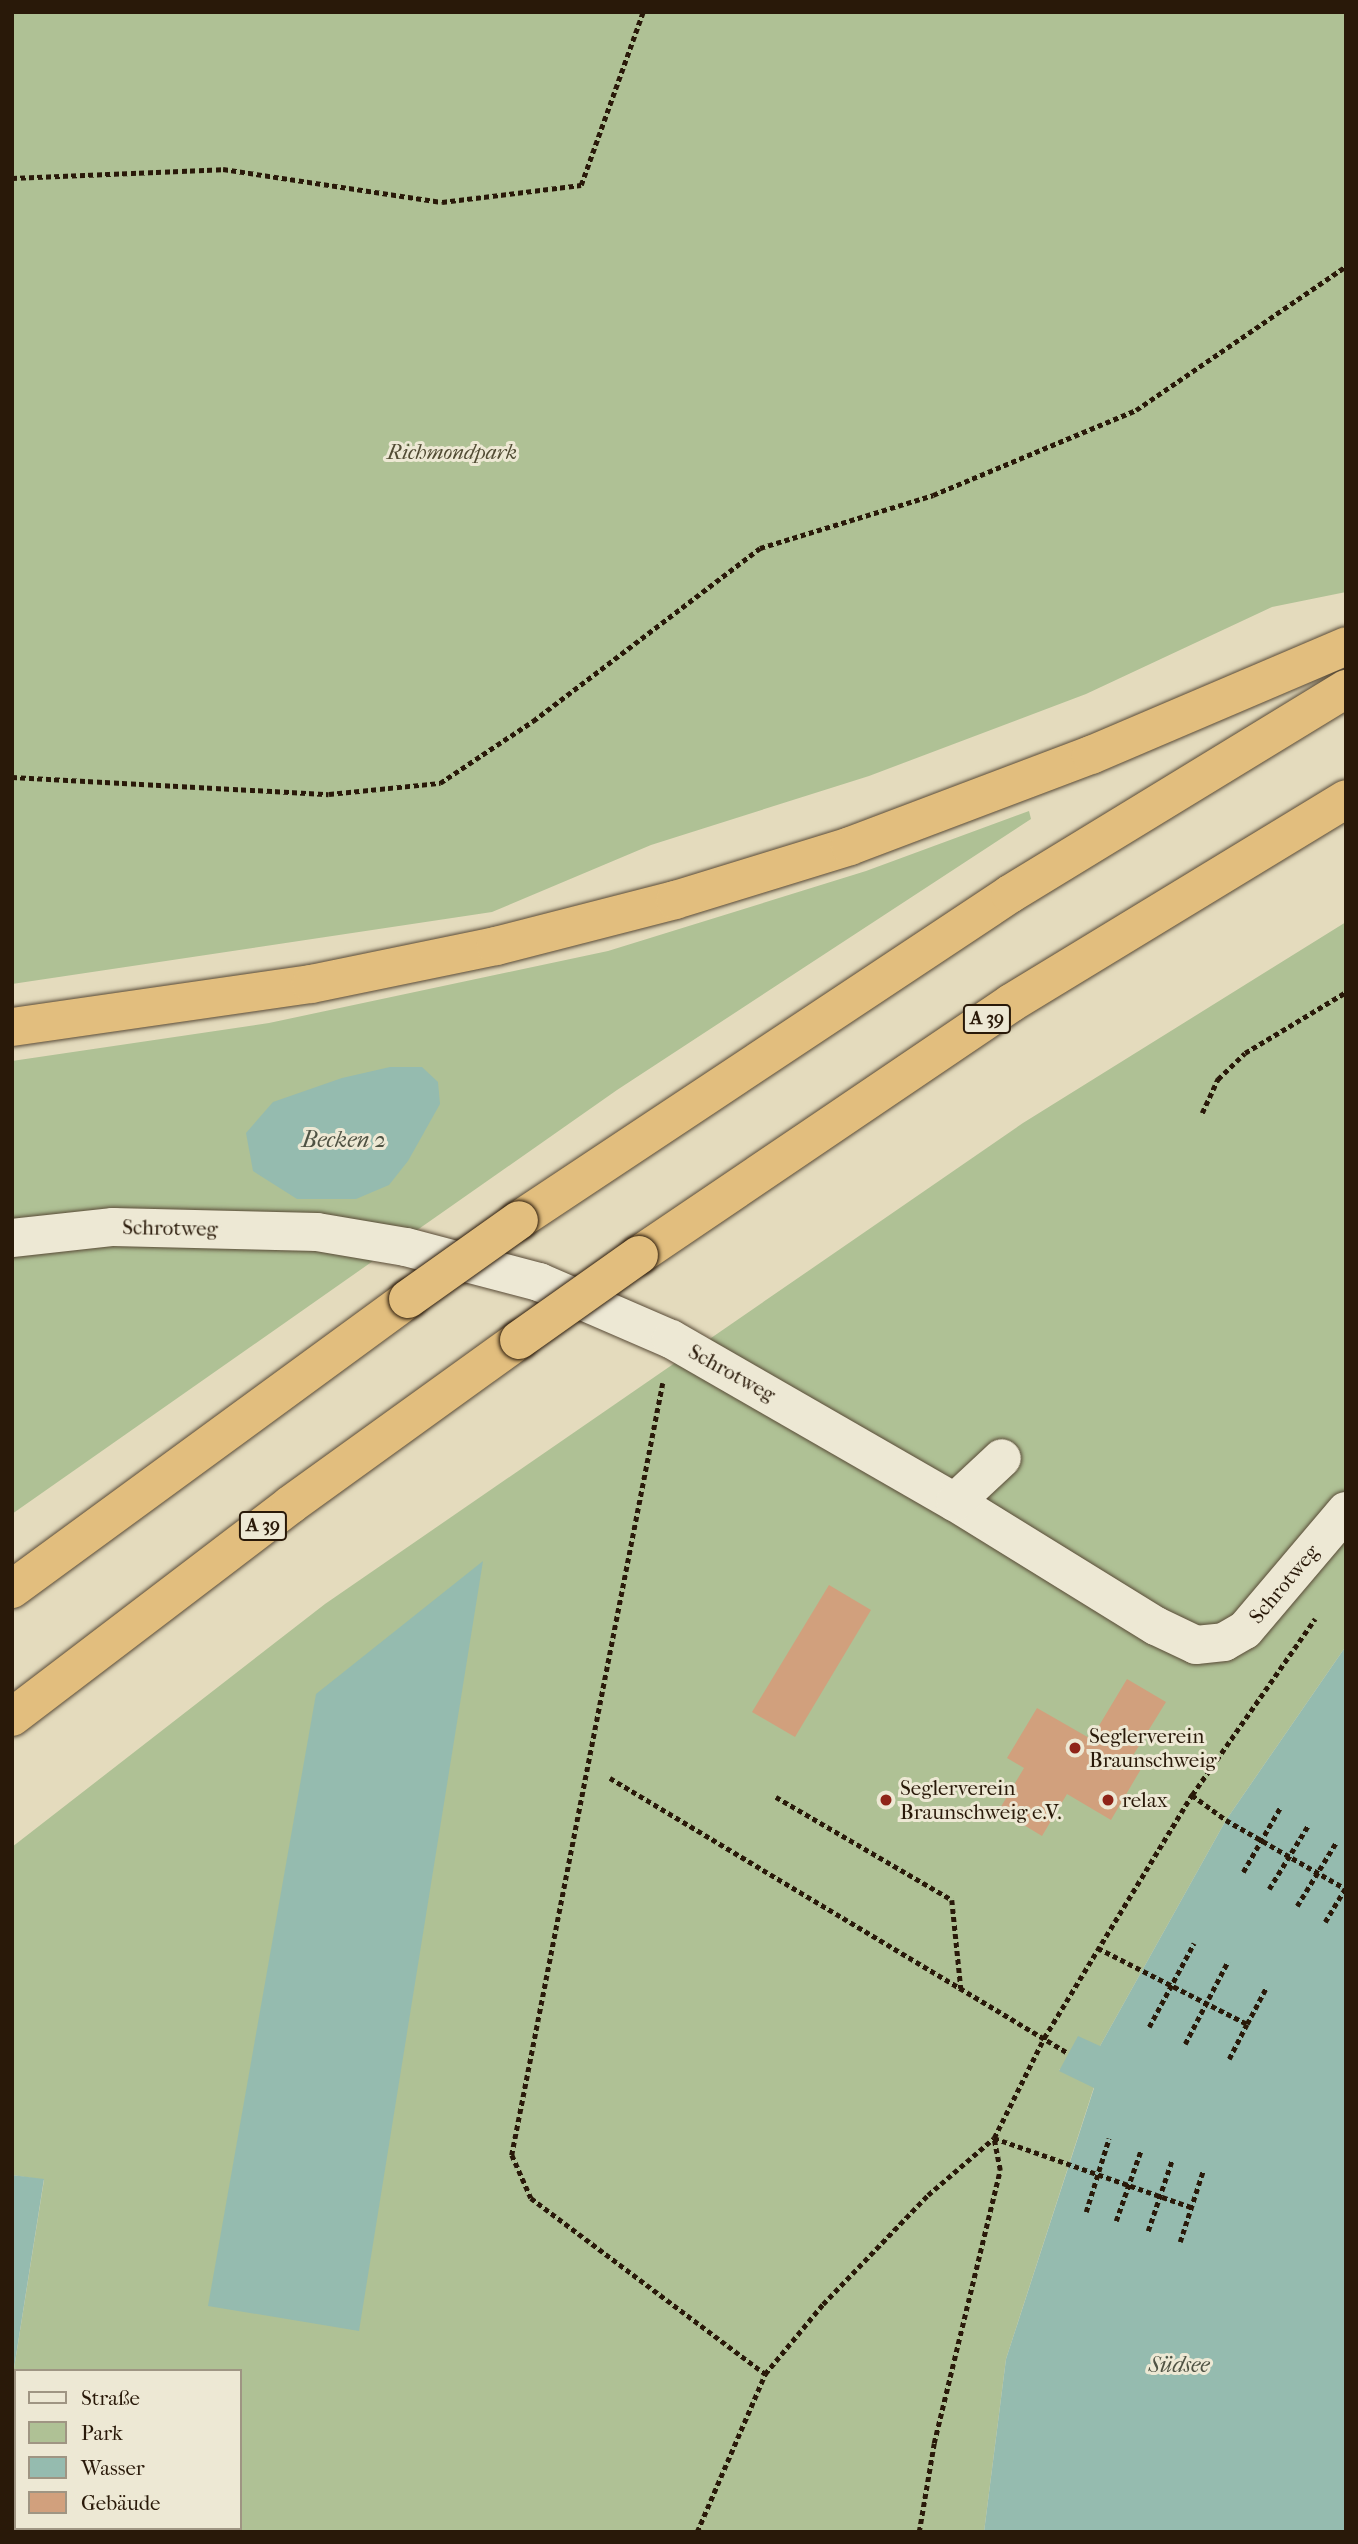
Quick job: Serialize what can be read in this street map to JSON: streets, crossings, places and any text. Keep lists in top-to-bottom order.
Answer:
{
  "streets": {
    "highway": ["A 39"],
    "street": ["Schrotweg"]
  },
  "water": ["Becken 2", "Südsee"],
  "parks": ["Richmondpark"],
  "places": ["Seglerverein Braunschweig", "Seglerverein Braunschweig e.V.", "relax"],
  "legend": [
    "Straße",
    "Park",
    "Wasser",
    "Gebäude"
  ]
}
